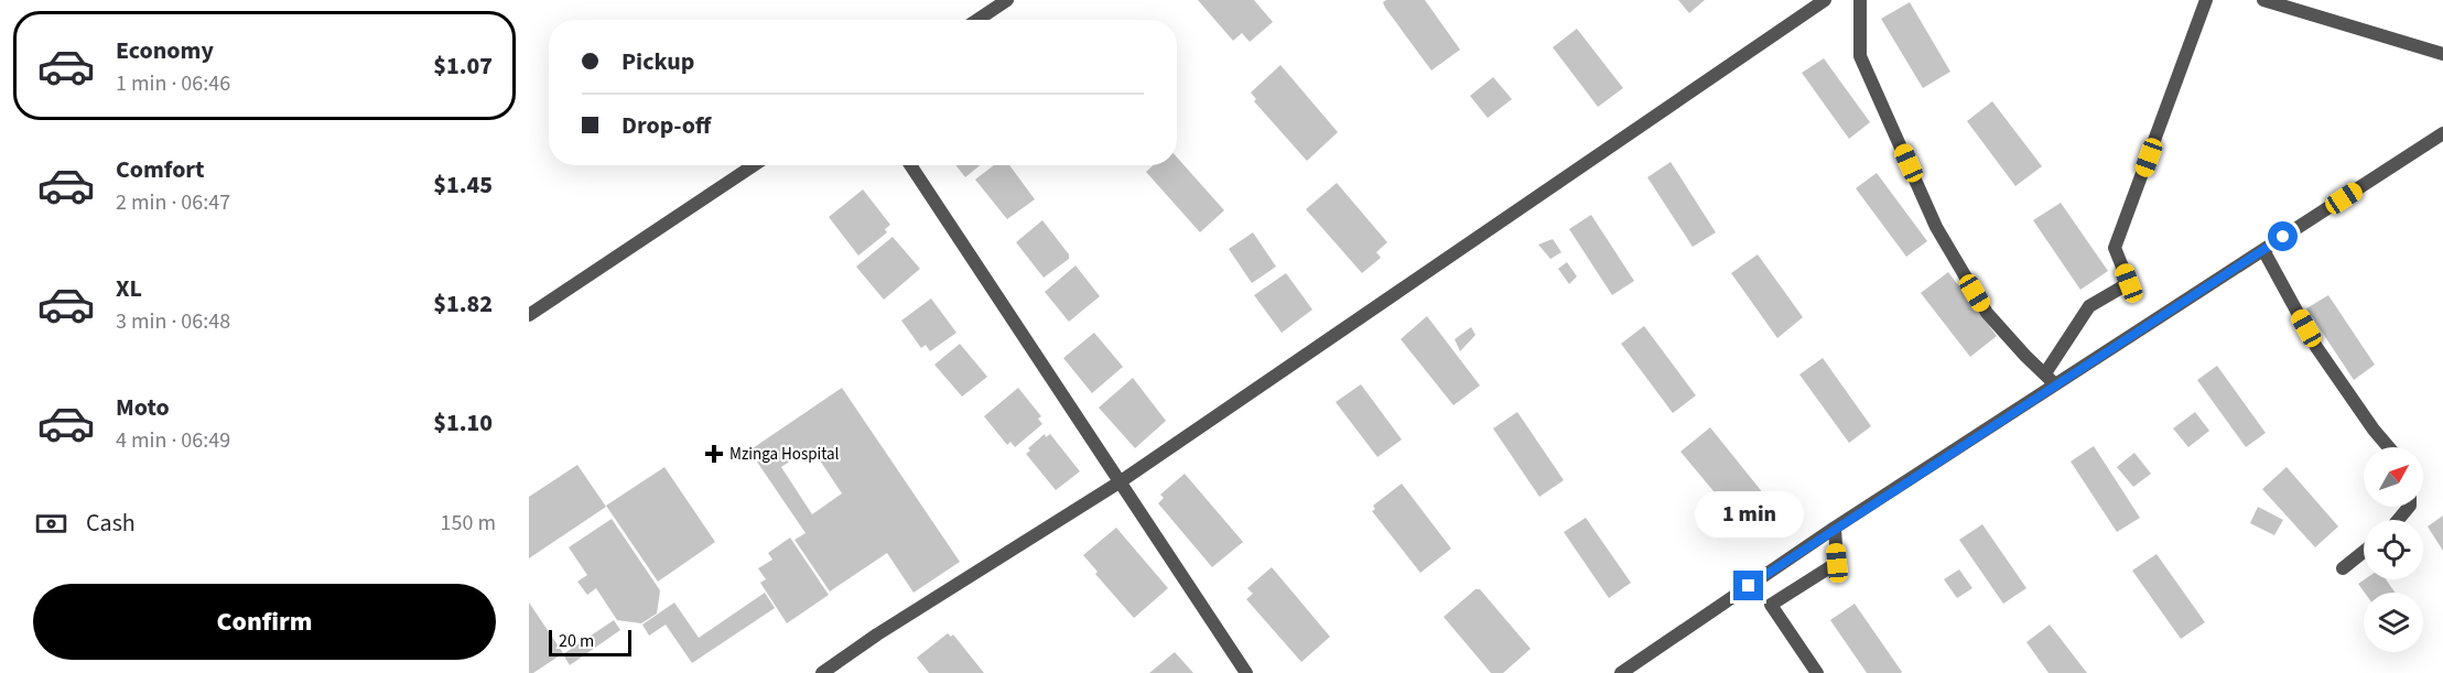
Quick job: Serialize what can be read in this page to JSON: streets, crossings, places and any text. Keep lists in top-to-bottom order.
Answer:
{
  "places": {
    "health": ["Mzinga Hospital"]
  },
  "scale_bar": "20 m",
  "north": "top right",
  "page": {
    "list": [
      {
        "name": "Economy",
        "note": "1 min · 06:46",
        "value": "$1.07"
      },
      {
        "name": "Comfort",
        "note": "2 min · 06:47",
        "value": "$1.45"
      },
      {
        "name": "XL",
        "note": "3 min · 06:48",
        "value": "$1.82"
      },
      {
        "name": "Moto",
        "note": "4 min · 06:49",
        "value": "$1.10"
      }
    ],
    "banner": ["Pickup", "Drop-off"],
    "pay": ["Cash", "150 m"],
    "bubble": "1 min",
    "buttons": "Confirm",
    "scale": "20 m"
  }
}
